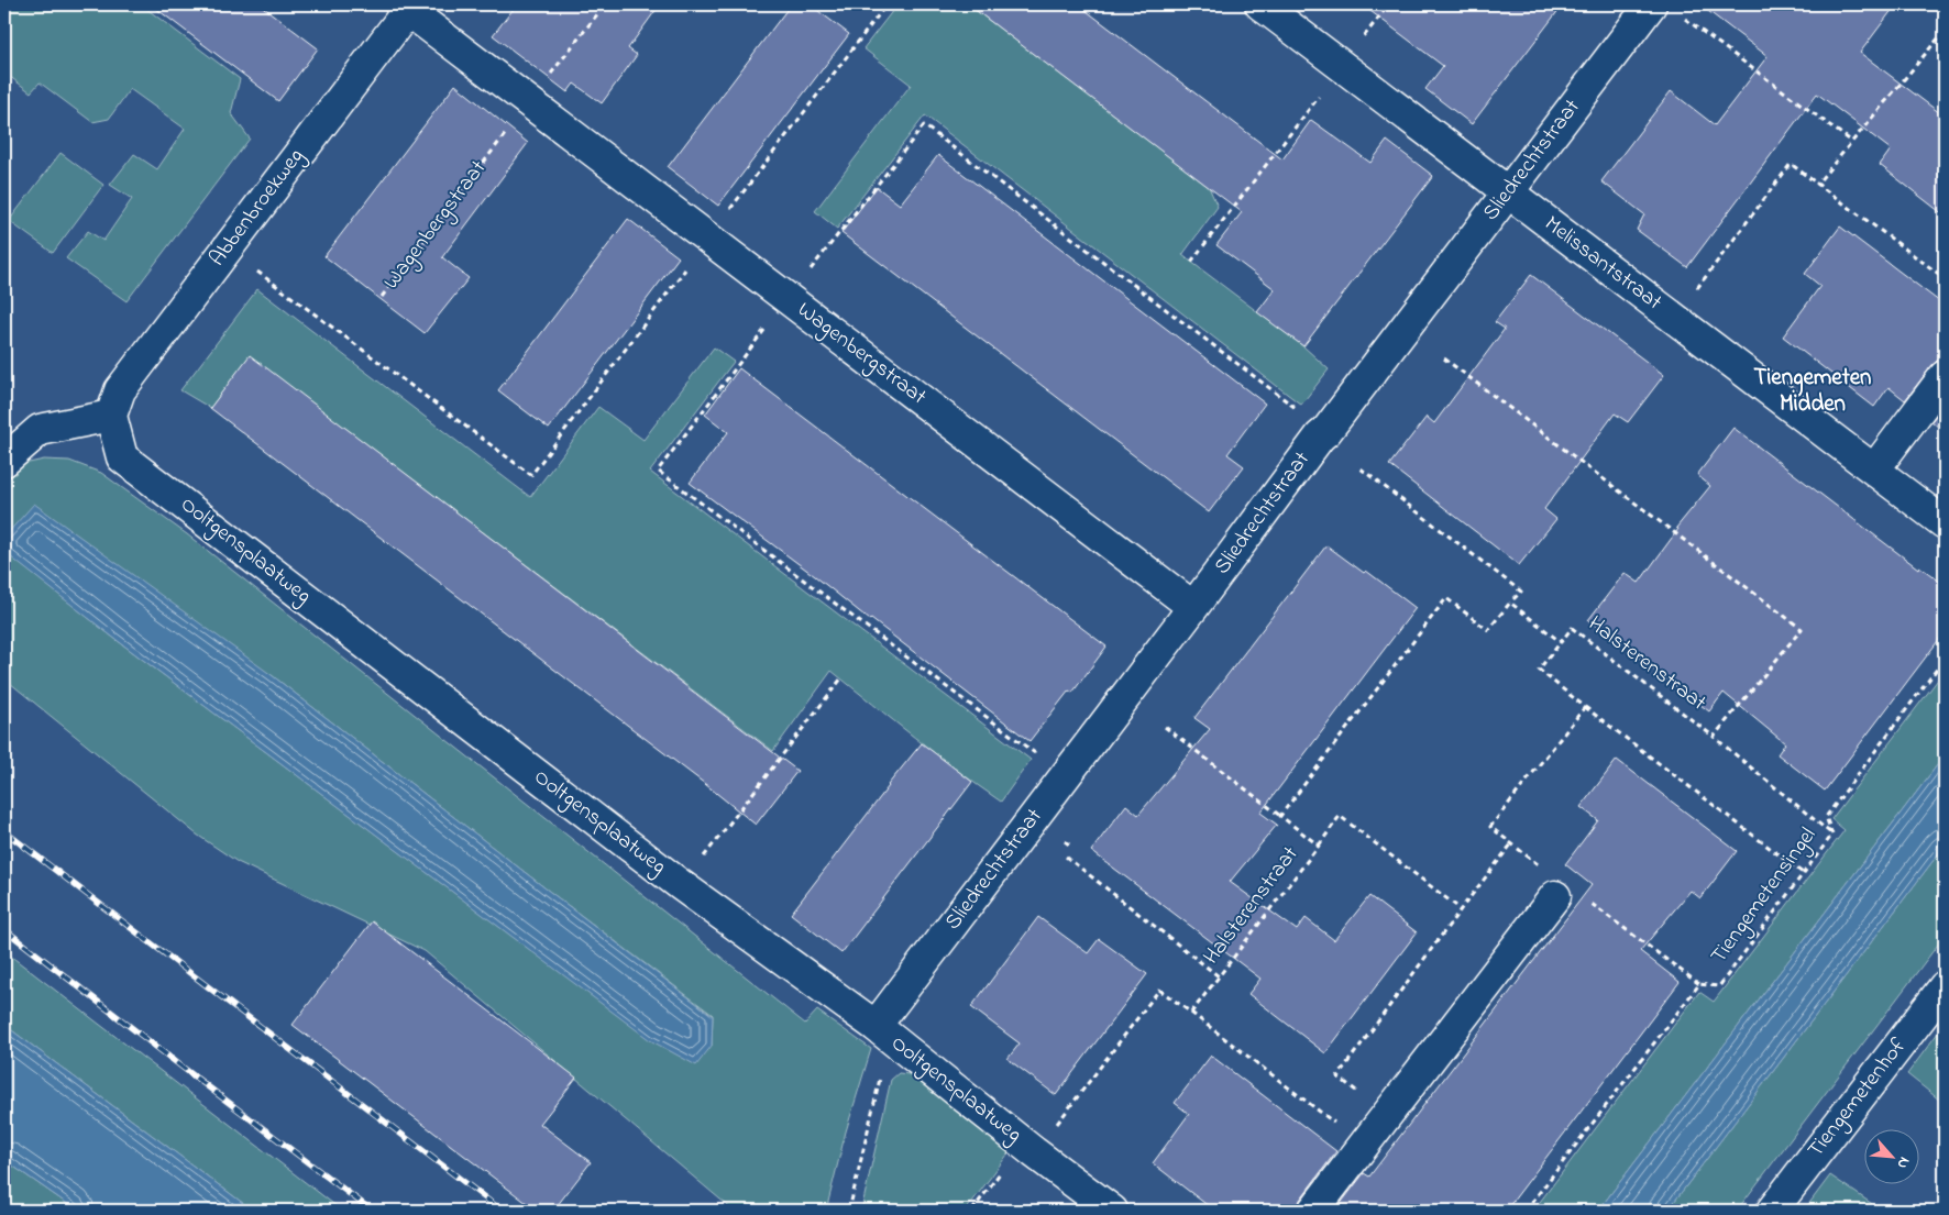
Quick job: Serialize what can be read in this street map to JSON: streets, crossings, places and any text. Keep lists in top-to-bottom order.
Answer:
{
  "streets": {
    "street": [
      "Sliedrechtstraat",
      "Abbenbroekweg",
      "Wagenbergstraat",
      "Melissantstraat",
      "Ooltgensplaatweg",
      "Tiengemetenhof"
    ],
    "path": ["Halsterenstraat", "Tiengemetensingel"]
  },
  "crossings": [
    ["Sliedrechtstraat", "Wagenbergstraat"],
    ["Sliedrechtstraat", "Melissantstraat"],
    ["Sliedrechtstraat", "Ooltgensplaatweg"],
    ["Abbenbroekweg", "Wagenbergstraat"],
    ["Abbenbroekweg", "Ooltgensplaatweg"]
  ],
  "districts": ["Tiengemeten Midden"],
  "north": "bottom right"
}
